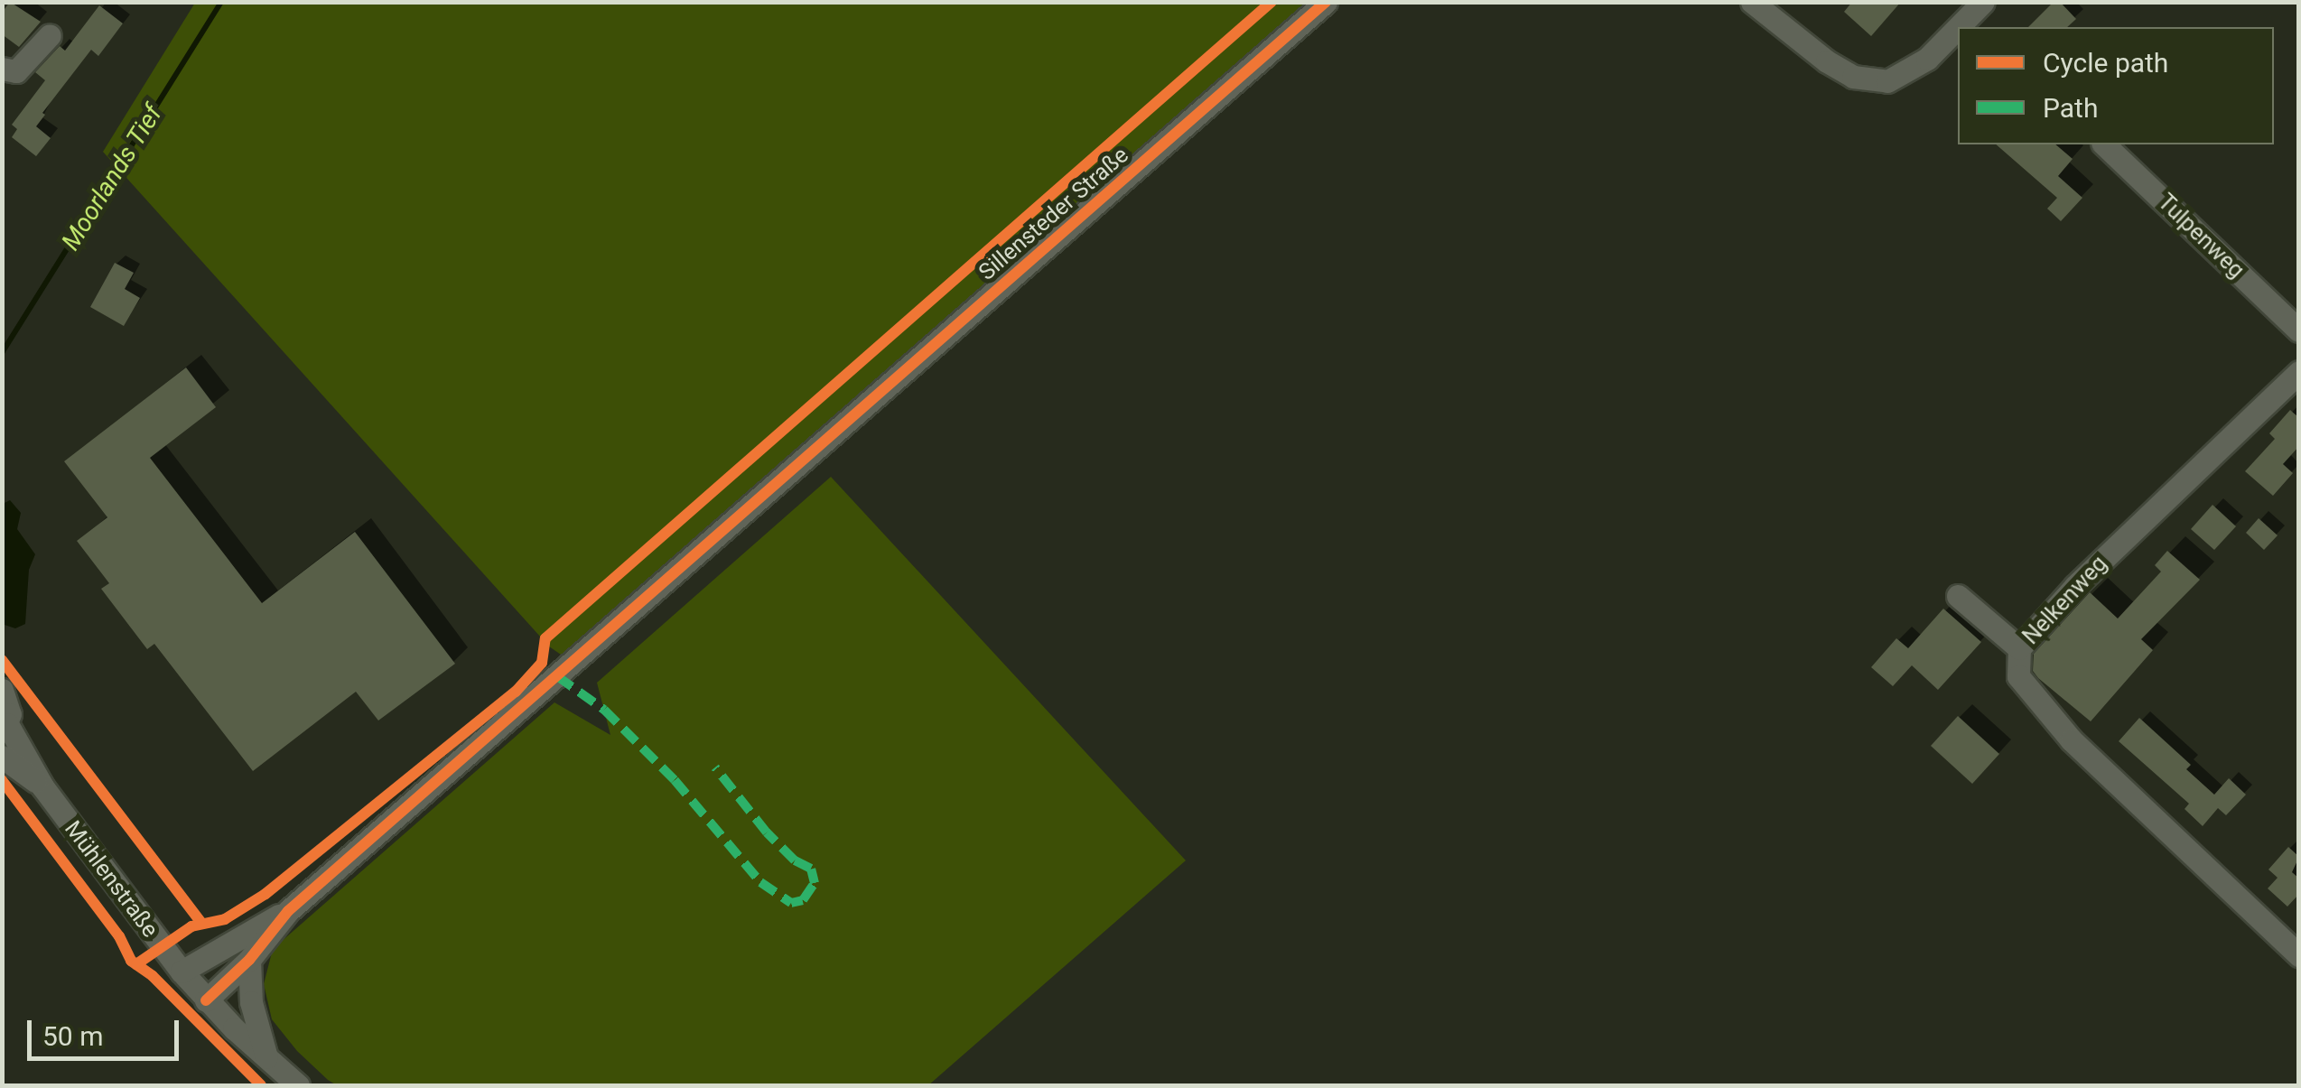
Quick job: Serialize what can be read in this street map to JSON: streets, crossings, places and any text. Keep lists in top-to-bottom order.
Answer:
{
  "streets": {
    "street": [
      "Sillensteder Straße",
      "Tulpenweg",
      "Nelkenweg",
      "Mühlenstraße"
    ]
  },
  "crossings": [
    ["Sillensteder Straße", "Mühlenstraße"]
  ],
  "water": ["Moorlands Tief"],
  "legend": ["Cycle path", "Path"],
  "scale_bar": "50 m"
}
